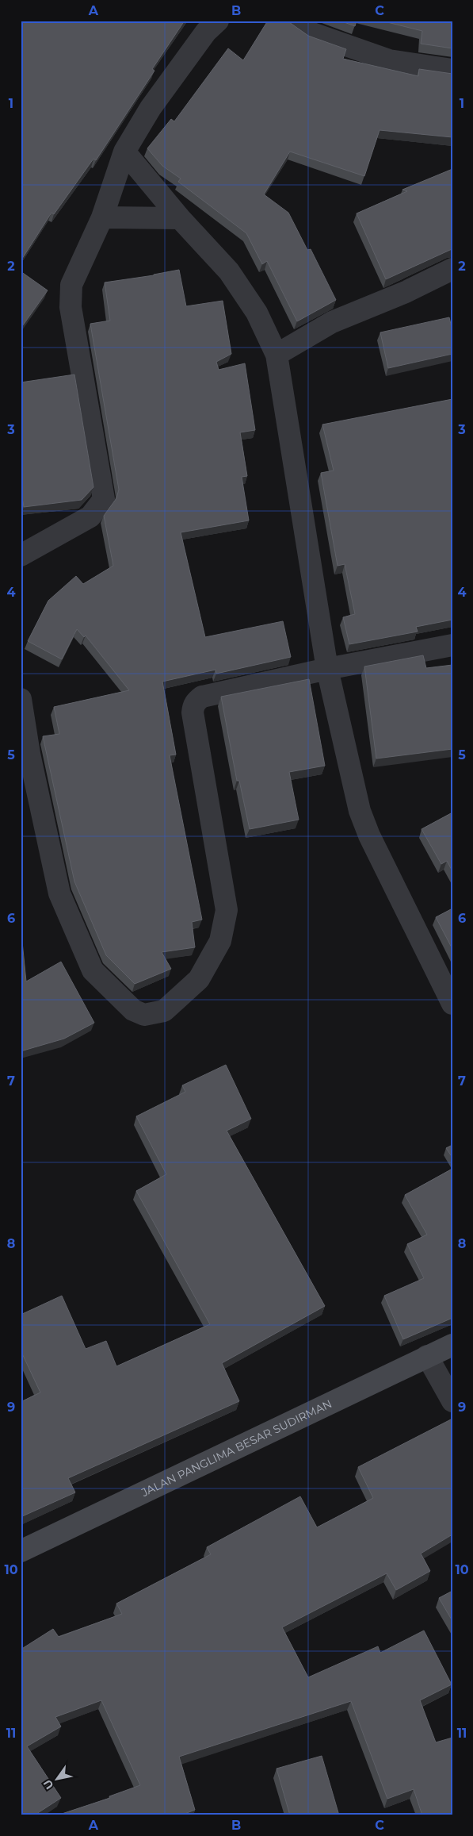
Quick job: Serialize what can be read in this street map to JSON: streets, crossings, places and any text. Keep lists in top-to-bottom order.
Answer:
{
  "streets": {
    "main road": ["JALAN PANGLIMA BESAR SUDIRMAN"]
  },
  "north": "bottom left",
  "grid": {
    "columns": ["A", "B", "C"],
    "rows": [
      "1",
      "2",
      "3",
      "4",
      "5",
      "6",
      "7",
      "8",
      "9",
      "10",
      "11"
    ]
  }
}
